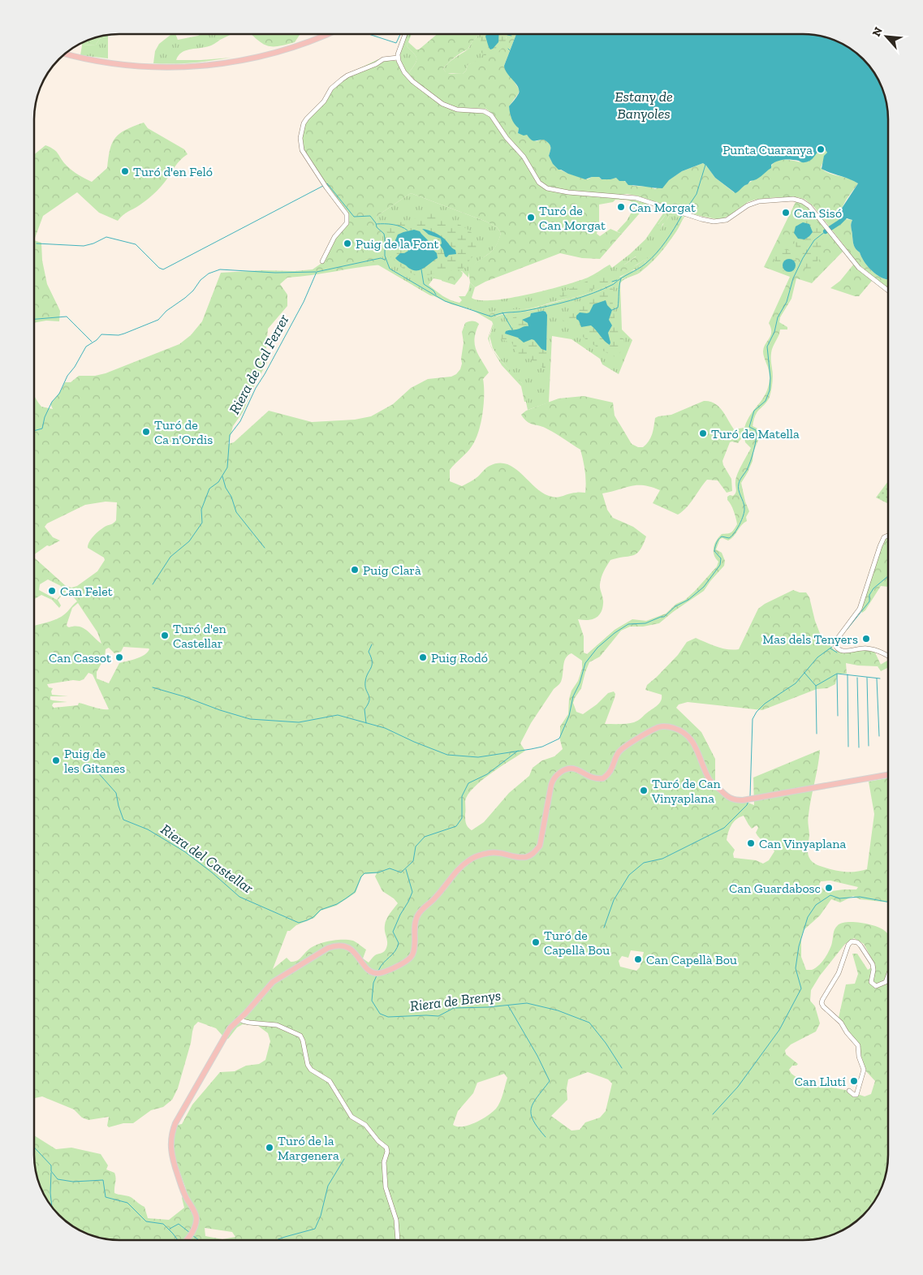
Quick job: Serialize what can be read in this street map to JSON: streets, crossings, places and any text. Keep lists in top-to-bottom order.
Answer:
{
  "water": [
    "Estany de Banyoles",
    "Riera de Cal Ferrer",
    "Riera del Castellar",
    "Riera de Brenys"
  ],
  "places": [
    "Punta Cuaranya",
    "Turó d'en Feló",
    "Can Morgat",
    "Can Sisó",
    "Turó de Can Morgat",
    "Puig de la Font",
    "Turó de Ca n'Ordis",
    "Turó de Matella",
    "Puig Clarà",
    "Can Felet",
    "Turó d'en Castellar",
    "Mas dels Tenyers",
    "Can Cassot",
    "Puig Rodó",
    "Puig de les Gitanes",
    "Turó de Can Vinyaplana",
    "Can Vinyaplana",
    "Can Guardabosc",
    "Turó de Capellà Bou",
    "Can Capellà Bou",
    "Can Llutí",
    "Turó de la Margenera"
  ],
  "north": "top left"
}
